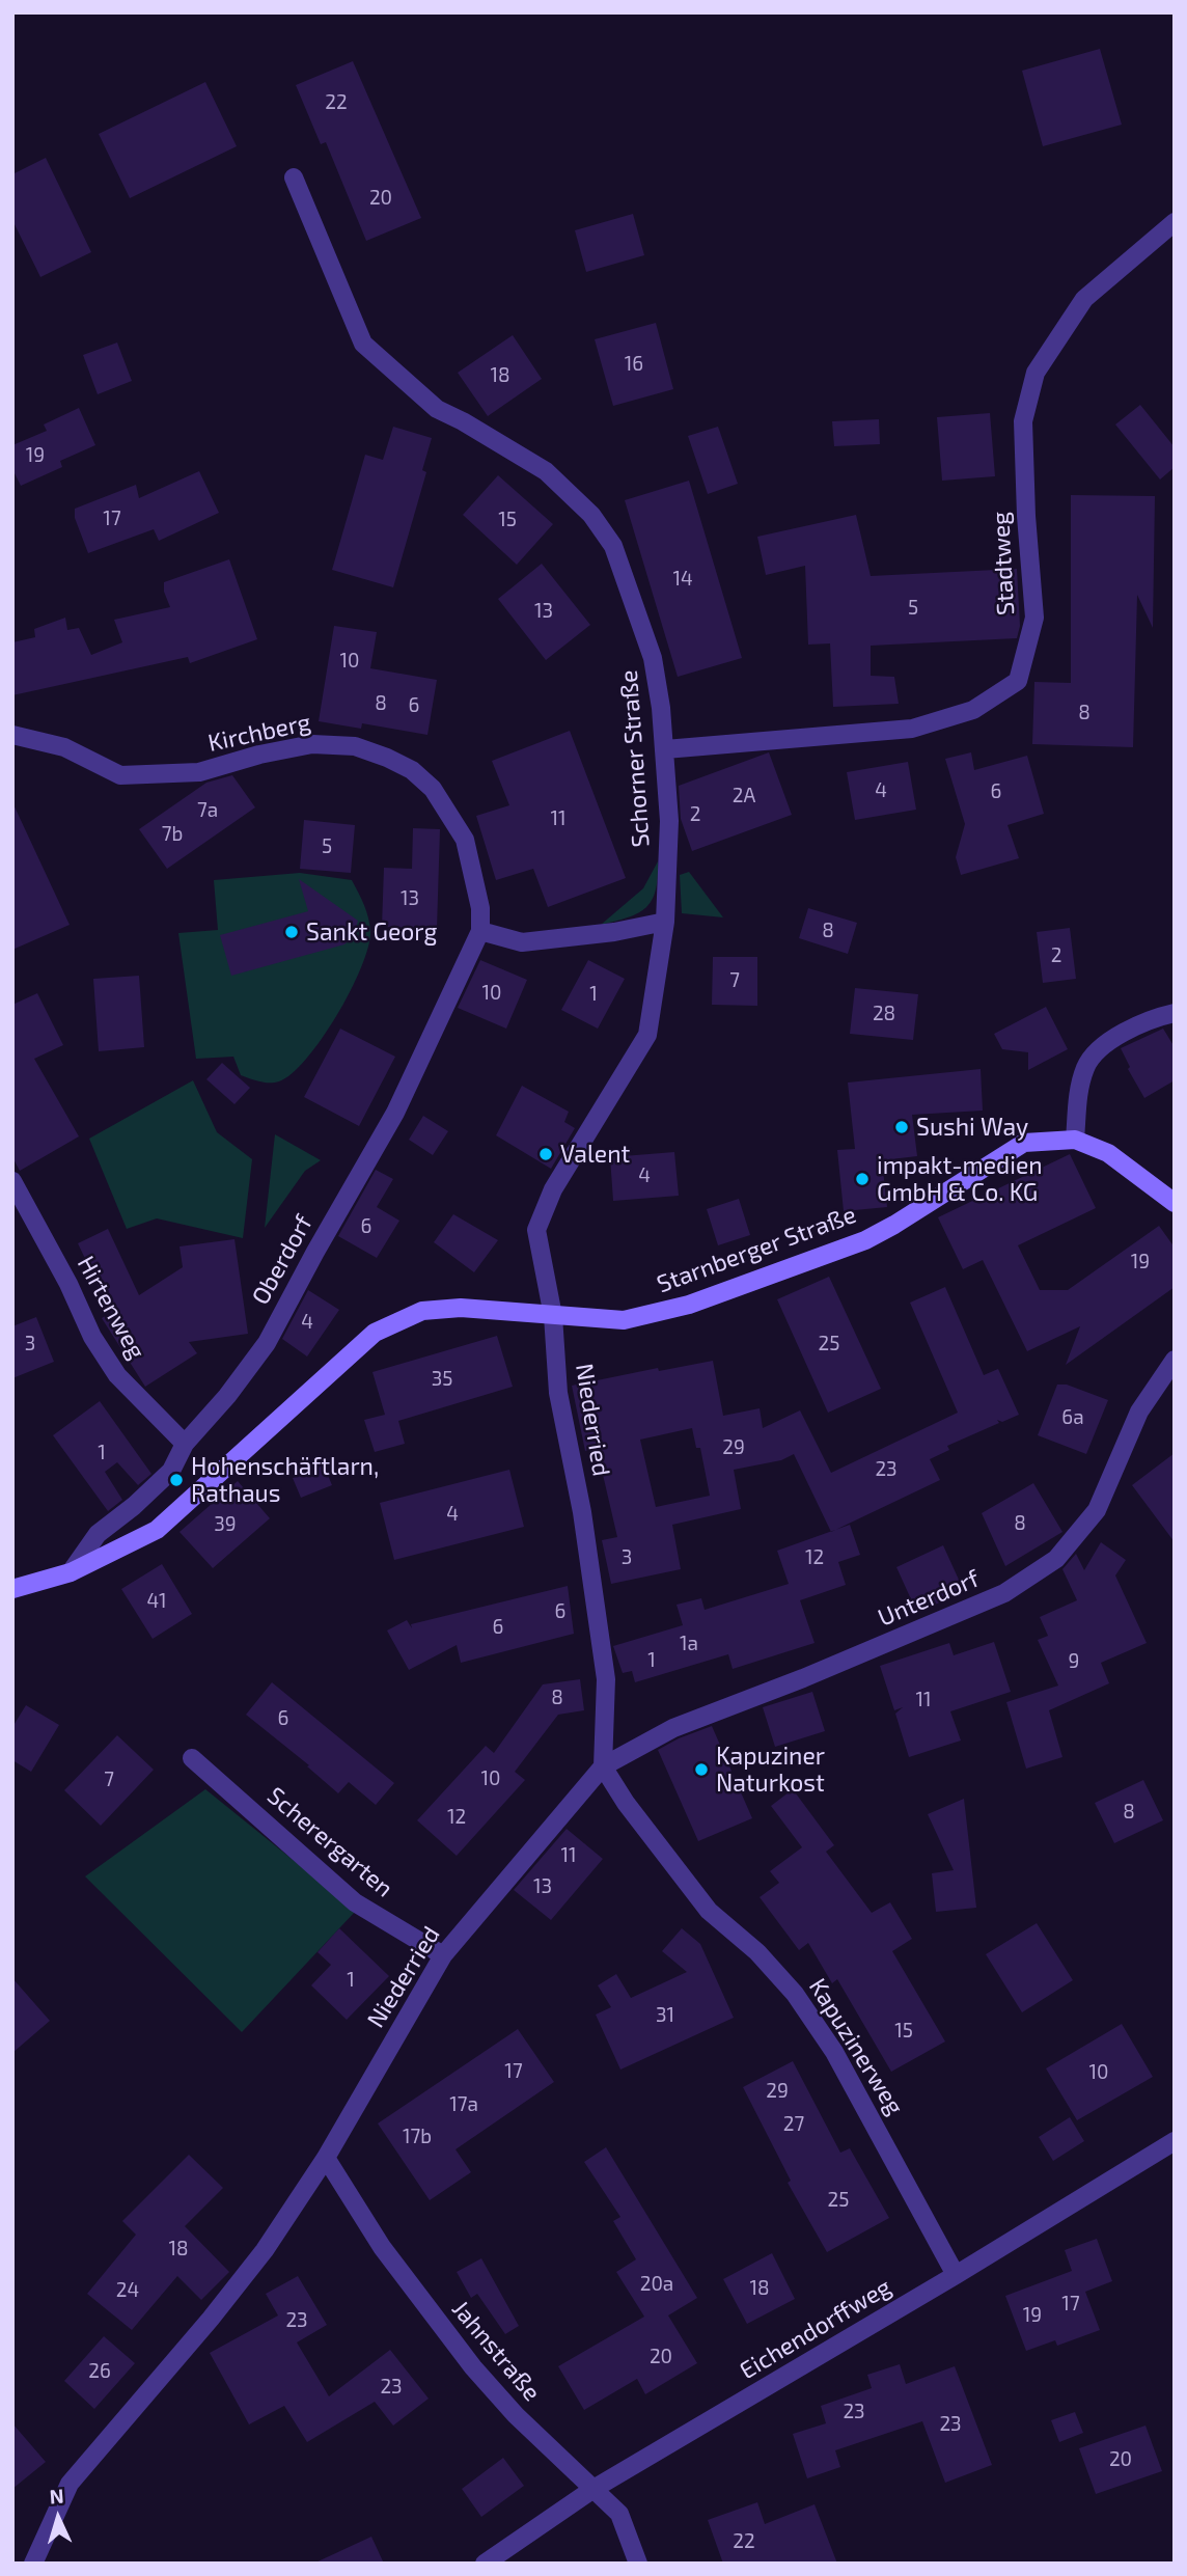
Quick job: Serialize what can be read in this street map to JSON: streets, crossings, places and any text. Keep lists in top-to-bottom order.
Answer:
{
  "streets": {
    "main road": ["Starnberger Straße"],
    "street": [
      "Stadtweg",
      "Kirchberg",
      "Schorner Straße",
      "Oberdorf",
      "Hirtenweg",
      "Niederried",
      "Unterdorf",
      "Scherergarten",
      "Kapuzinerweg",
      "Eichendorffweg",
      "Jahnstraße"
    ]
  },
  "crossings": [
    ["Stadtweg", "Schorner Straße"],
    ["Kirchberg", "Oberdorf"],
    ["Schorner Straße", "Starnberger Straße"],
    ["Schorner Straße", "Niederried"],
    ["Starnberger Straße", "Oberdorf"],
    ["Starnberger Straße", "Niederried"],
    ["Oberdorf", "Hirtenweg"],
    ["Niederried", "Unterdorf"],
    ["Niederried", "Scherergarten"],
    ["Niederried", "Kapuzinerweg"],
    ["Niederried", "Jahnstraße"],
    ["Unterdorf", "Kapuzinerweg"],
    ["Kapuzinerweg", "Eichendorffweg"],
    ["Eichendorffweg", "Jahnstraße"]
  ],
  "places": [
    "Sankt Georg",
    "Sushi Way",
    "Valent",
    "impakt-medien GmbH & Co. KG",
    "Hohenschäftlarn, Rathaus",
    "Kapuziner Naturkost"
  ],
  "house_numbers": [
    "22",
    "20",
    "16",
    "18",
    "19",
    "17",
    "15",
    "14",
    "5",
    "13",
    "10",
    "8",
    "6",
    "8",
    "4",
    "6",
    "2A",
    "7a",
    "2",
    "11",
    "7b",
    "5",
    "13",
    "8",
    "2",
    "7",
    "10",
    "1",
    "28",
    "4",
    "6",
    "19",
    "4",
    "3",
    "25",
    "35",
    "6a",
    "29",
    "1",
    "23",
    "4",
    "8",
    "39",
    "3",
    "12",
    "41",
    "6",
    "6",
    "1a",
    "1",
    "9",
    "8",
    "11",
    "6",
    "10",
    "7",
    "8",
    "12",
    "11",
    "13",
    "1",
    "31",
    "15",
    "17",
    "10",
    "29",
    "17a",
    "27",
    "17b",
    "25",
    "18",
    "20a",
    "18",
    "24",
    "17",
    "19",
    "23",
    "20",
    "26",
    "23",
    "23",
    "23",
    "20",
    "22"
  ],
  "north": "top"
}
